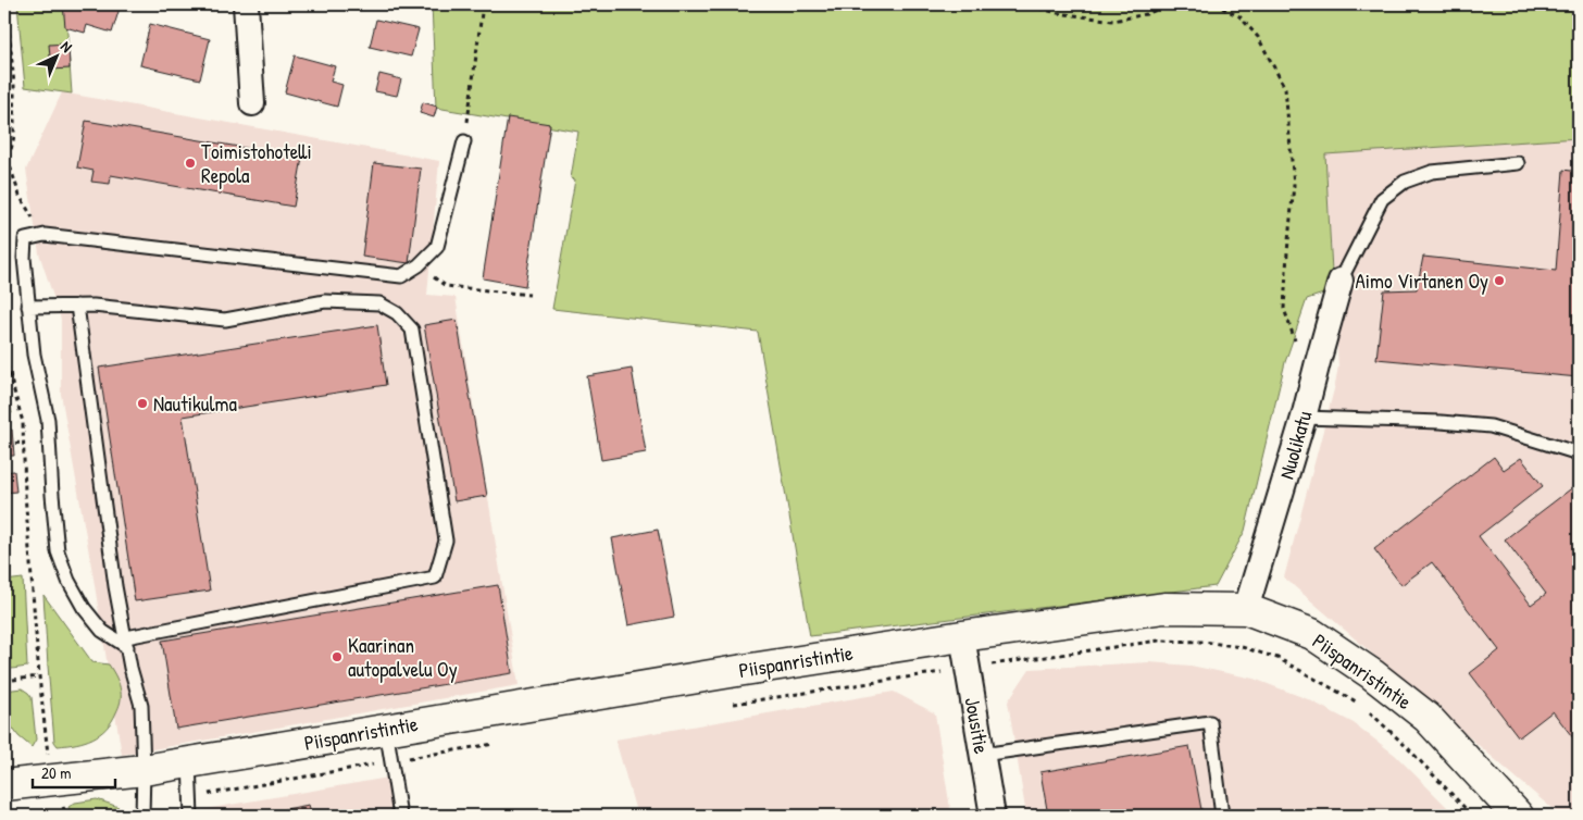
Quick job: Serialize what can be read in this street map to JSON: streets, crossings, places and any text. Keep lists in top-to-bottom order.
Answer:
{
  "streets": {
    "street": ["Nuolikatu", "Piispanristintie", "Jousitie"]
  },
  "crossings": [
    ["Nuolikatu", "Piispanristintie"],
    ["Piispanristintie", "Jousitie"]
  ],
  "places": [
    "Toimistohotelli Repola",
    "Aimo Virtanen Oy",
    "Nautikulma",
    "Kaarinan autopalvelu Oy"
  ],
  "scale_bar": "20 m",
  "north": "top right"
}
